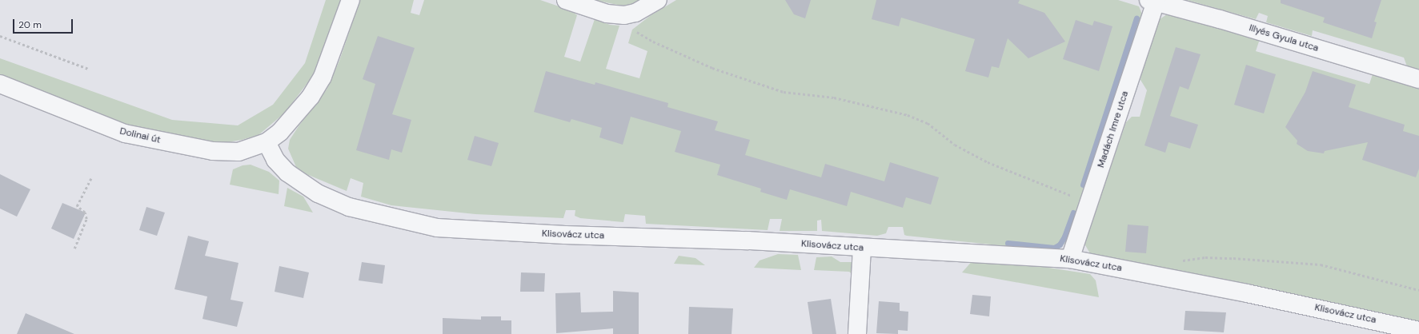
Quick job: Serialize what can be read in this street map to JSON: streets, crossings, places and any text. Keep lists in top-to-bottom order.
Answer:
{
  "streets": {
    "street": [
      "Illyés Gyula utca",
      "Madách Imre utca",
      "Dolinai út",
      "Klisovácz utca"
    ]
  },
  "crossings": [
    ["Illyés Gyula utca", "Madách Imre utca"],
    ["Madách Imre utca", "Klisovácz utca"],
    ["Dolinai út", "Klisovácz utca"]
  ],
  "scale_bar": "20 m"
}
